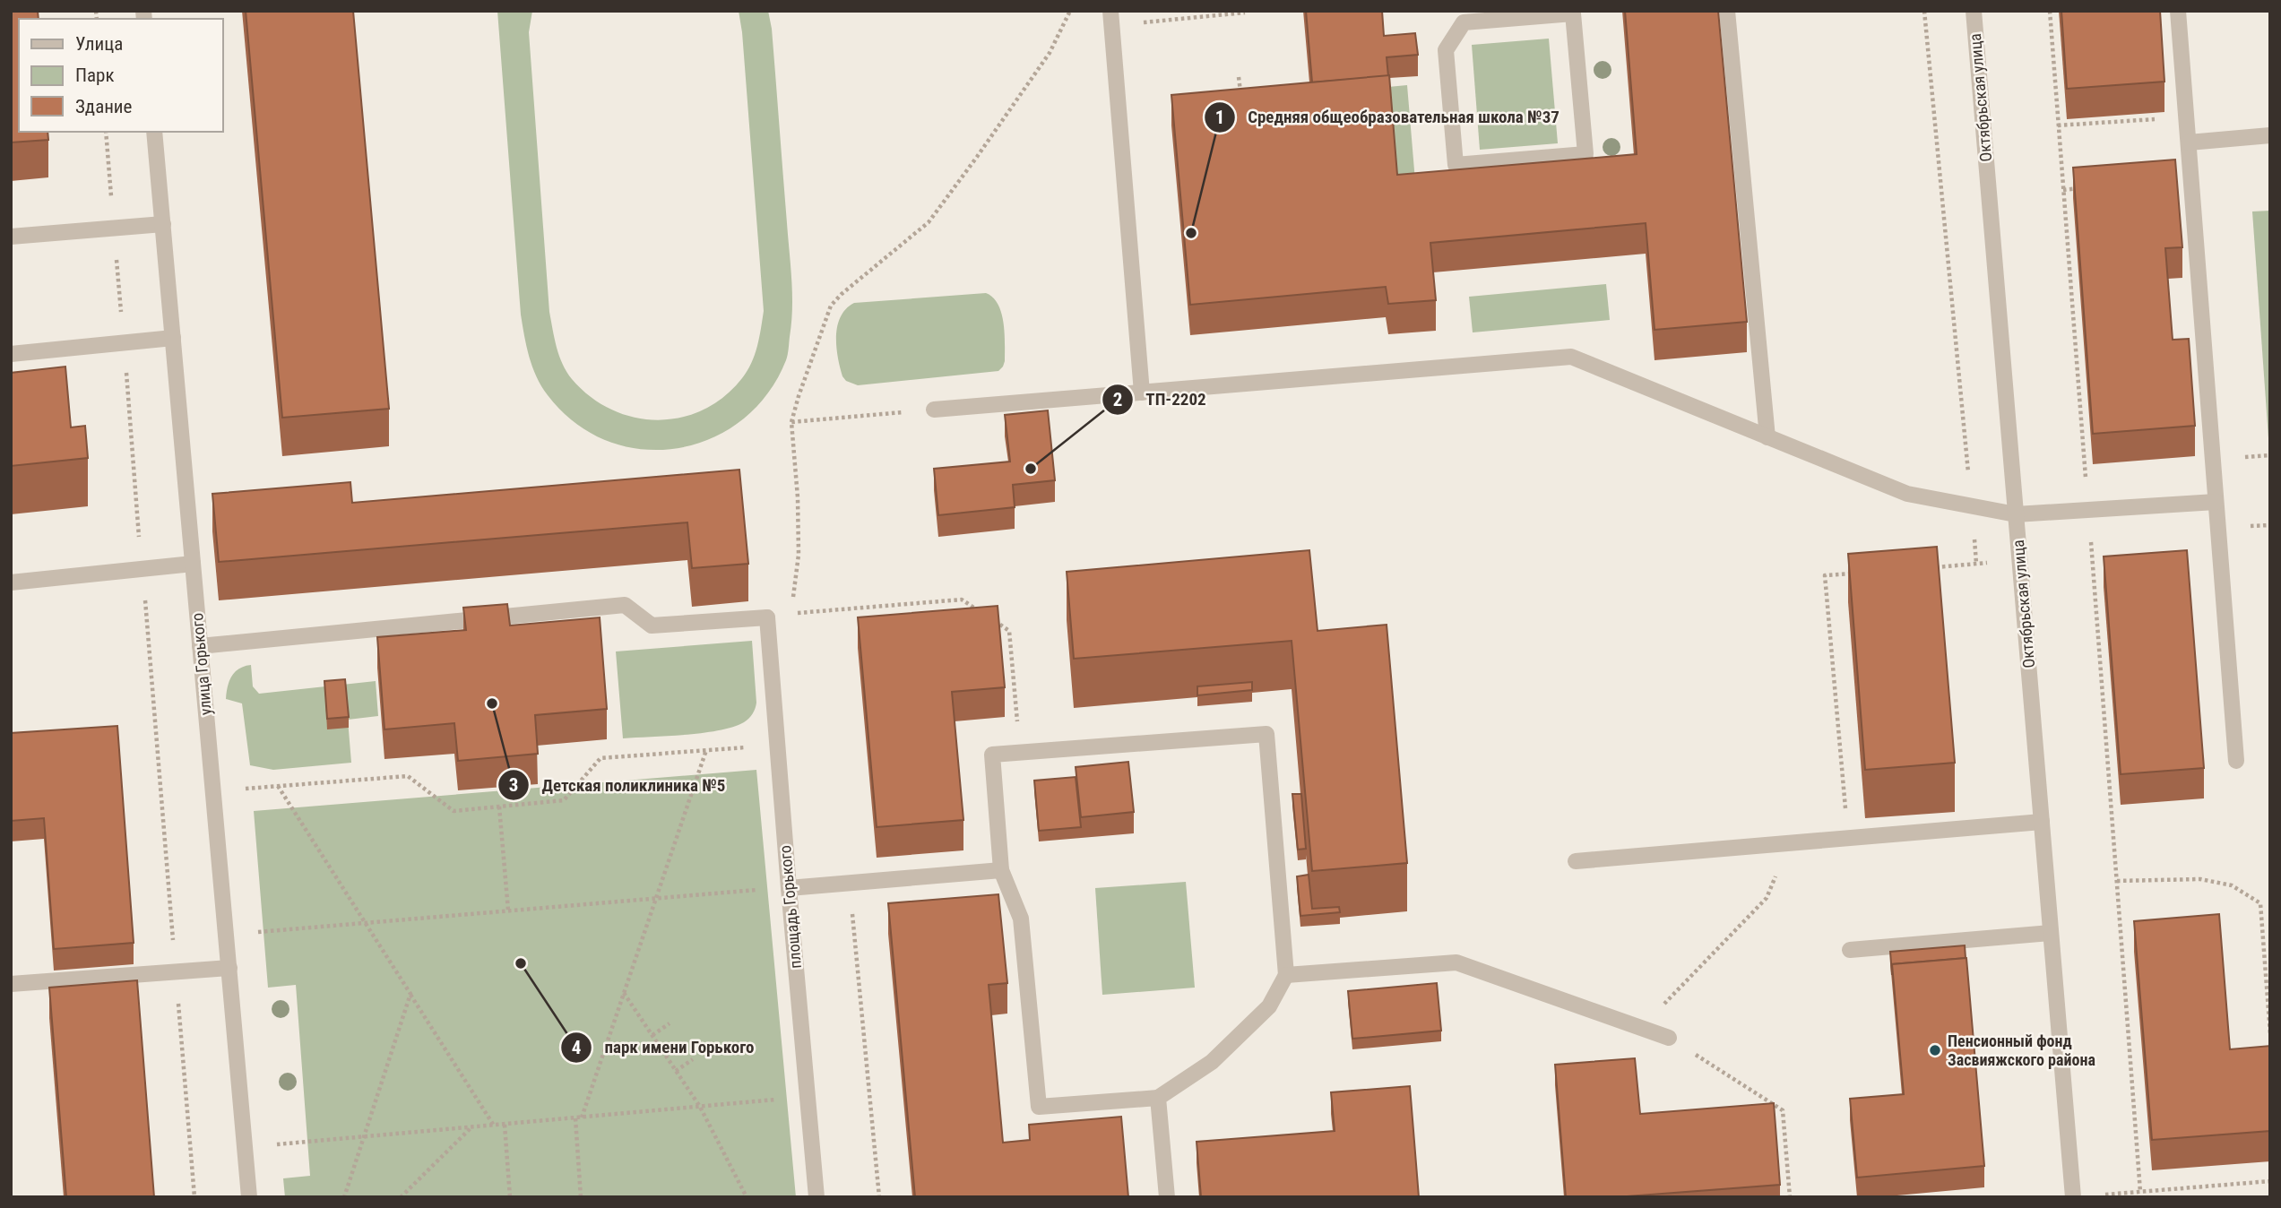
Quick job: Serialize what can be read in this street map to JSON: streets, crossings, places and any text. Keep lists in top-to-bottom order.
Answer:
{
  "streets": {
    "street": ["Октябрьская улица", "улица Горького", "площадь Горького"]
  },
  "crossings": [
    ["улица Горького", "площадь Горького"]
  ],
  "places": [
    "Средняя общеобразовательная школа №37",
    "ТП-2202",
    "Детская поликлиника №5",
    "парк имени Горького",
    "Пенсионный фонд Засвияжского района"
  ],
  "legend": ["Улица", "Парк", "Здание"]
}
